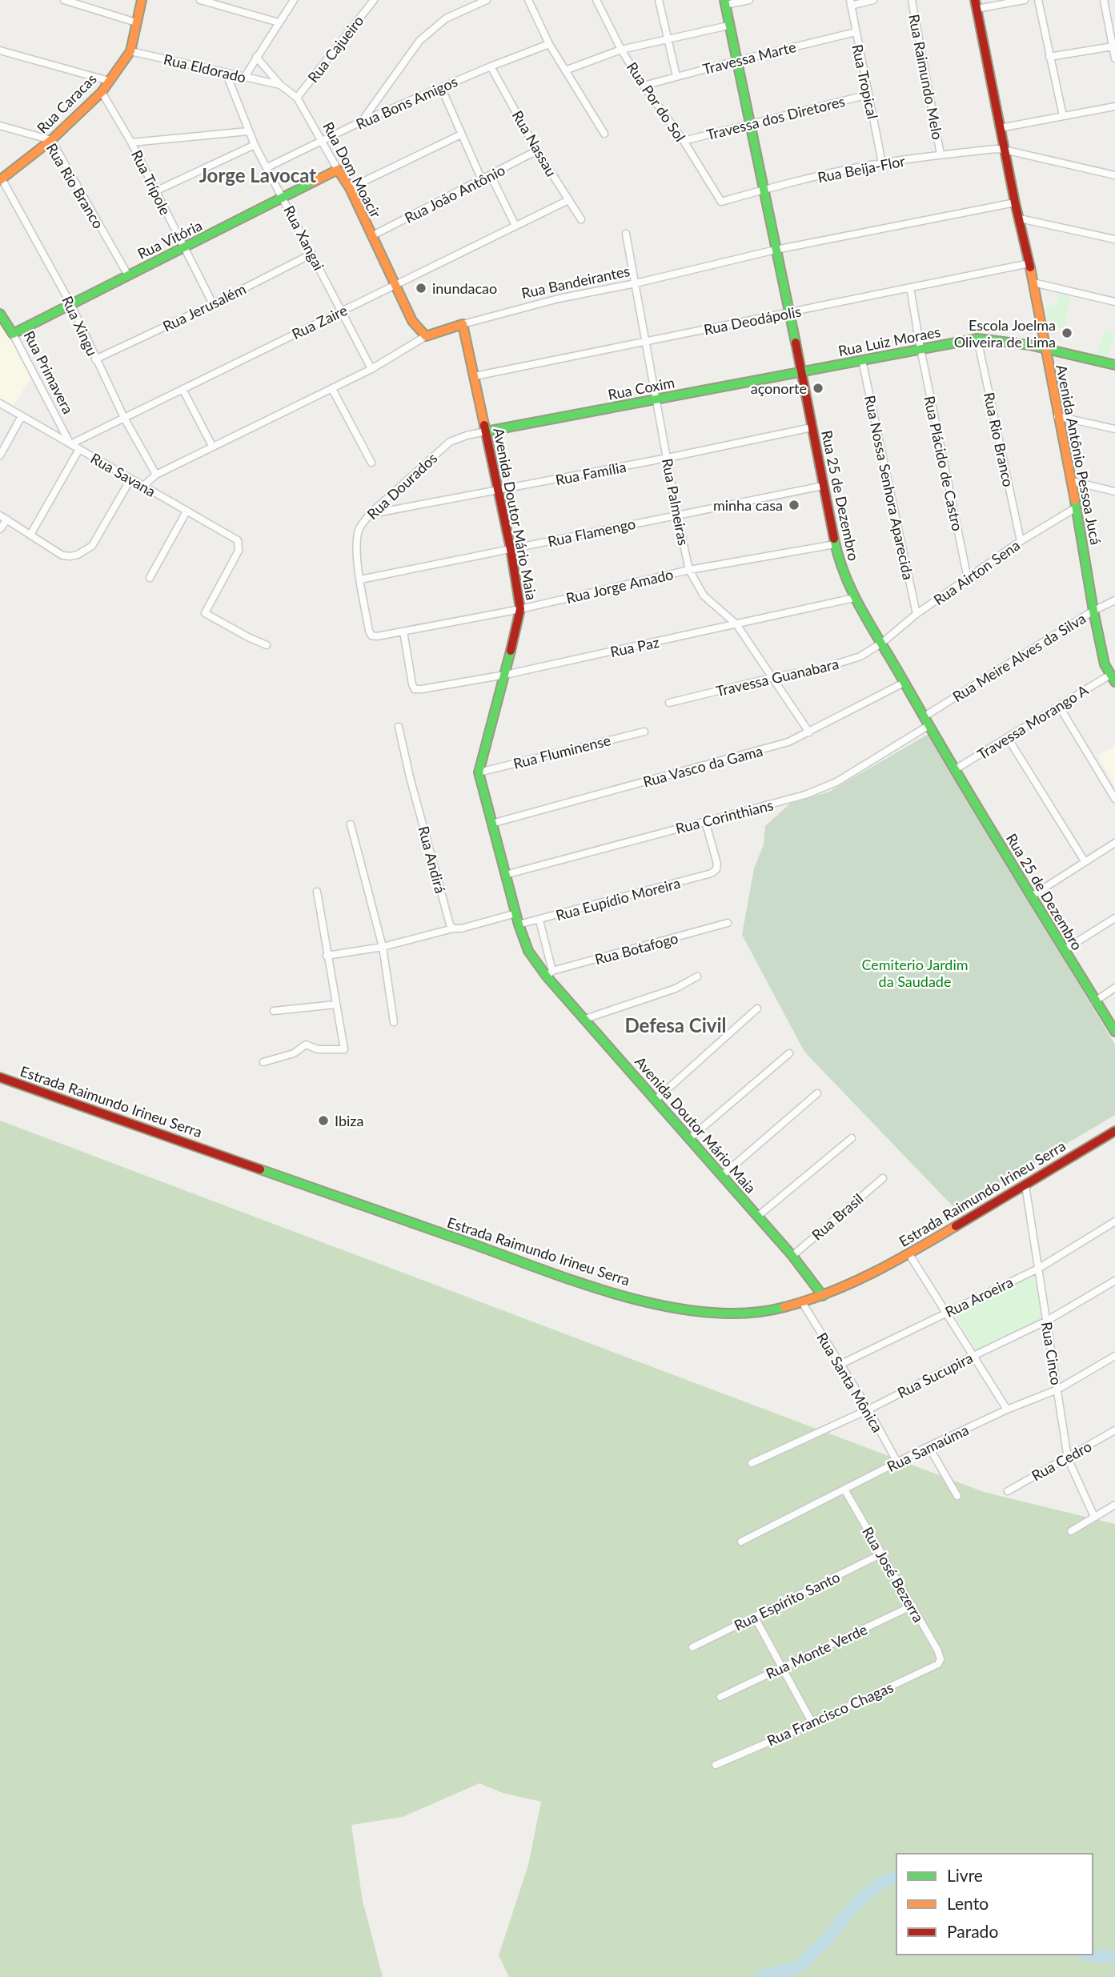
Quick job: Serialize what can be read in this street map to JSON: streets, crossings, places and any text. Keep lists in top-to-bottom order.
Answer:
{
  "streets": {
    "street": [
      "Rua Cajueiro",
      "Travessa Marte",
      "Rua Eldorado",
      "Rua Raimundo Melo",
      "Rua Tropical",
      "Rua Por do Sol",
      "Rua Bons Amigos",
      "Rua Caracas",
      "Travessa dos Diretores",
      "Rua Nassau",
      "Rua Beija-Flor",
      "Rua Dom Moacir",
      "Rua Trípole",
      "Rua Rio Branco",
      "Rua João Antônio",
      "Rua Xangai",
      "Rua Vitória",
      "Rua Bandeirantes",
      "Rua Jerusalém",
      "Rua Deodápolis",
      "Rua Zaire",
      "Rua Xingu",
      "Rua Luiz Moraes",
      "Rua Primavera",
      "Rua Coxim",
      "Avenida Antônio Pessoa Jucá",
      "Rua Plácido de Castro",
      "Rua Família",
      "Rua Savana",
      "Rua Dourados",
      "Rua Nossa Senhora Aparecida",
      "Rua 25 de Dezembro",
      "Rua Palmeiras",
      "Avenida Doutor Mário Maia",
      "Rua Flamengo",
      "Rua Airton Sena",
      "Rua Jorge Amado",
      "Rua Paz",
      "Rua Meire Alves da Silva",
      "Travessa Guanabara",
      "Travessa Morango A",
      "Rua Fluminense",
      "Rua Vasco da Gama",
      "Rua Corinthians",
      "Rua Andirá",
      "Rua Eupídio Moreira",
      "Rua Botafogo",
      "Estrada Raimundo Irineu Serra",
      "Rua Brasil",
      "Rua Aroeira",
      "Rua Cinco",
      "Rua Sucupira",
      "Rua Santa Mônica",
      "Rua Samaúma",
      "Rua Cedro",
      "Rua José Bezerra",
      "Rua Espírito Santo",
      "Rua Monte Verde",
      "Rua Francisco Chagas"
    ]
  },
  "crossings": [
    ["Rua Cajueiro", "Rua Dom Moacir"],
    ["Travessa Marte", "Rua Tropical"],
    ["Travessa Marte", "Rua Por do Sol"],
    ["Travessa Marte", "Rua 25 de Dezembro"],
    ["Rua Eldorado", "Rua Caracas"],
    ["Rua Eldorado", "Rua Dom Moacir"],
    ["Rua Eldorado", "Rua Xangai"],
    ["Rua Raimundo Melo", "Rua Beija-Flor"],
    ["Rua Tropical", "Travessa dos Diretores"],
    ["Rua Tropical", "Rua Beija-Flor"],
    ["Rua Por do Sol", "Travessa dos Diretores"],
    ["Rua Por do Sol", "Rua Beija-Flor"],
    ["Rua Bons Amigos", "Rua Nassau"],
    ["Rua Bons Amigos", "Rua Dom Moacir"],
    ["Rua Bons Amigos", "Rua Xangai"],
    ["Rua Caracas", "Rua Trípole"],
    ["Rua Caracas", "Rua Rio Branco"],
    ["Rua Caracas", "Rua Xingu"],
    ["Travessa dos Diretores", "Rua 25 de Dezembro"],
    ["Rua Nassau", "Rua João Antônio"],
    ["Rua Nassau", "Rua Zaire"],
    ["Rua Beija-Flor", "Avenida Antônio Pessoa Jucá"],
    ["Rua Beija-Flor", "Rua 25 de Dezembro"],
    ["Rua Dom Moacir", "Rua João Antônio"],
    ["Rua Dom Moacir", "Rua Vitória"],
    ["Rua Dom Moacir", "Rua Bandeirantes"],
    ["Rua Dom Moacir", "Rua Zaire"],
    ["Rua Trípole", "Rua Vitória"],
    ["Rua Trípole", "Rua Jerusalém"],
    ["Rua Rio Branco", "Rua Vitória"],
    ["Rua Rio Branco", "Rua Luiz Moraes"],
    ["Rua Rio Branco", "Rua Airton Sena"],
    ["Rua Xangai", "Rua Vitória"],
    ["Rua Xangai", "Rua Bandeirantes"],
    ["Rua Xangai", "Rua Jerusalém"],
    ["Rua Xangai", "Rua Zaire"],
    ["Rua Vitória", "Rua Xingu"],
    ["Rua Vitória", "Rua Primavera"],
    ["Rua Bandeirantes", "Rua Xingu"],
    ["Rua Bandeirantes", "Avenida Antônio Pessoa Jucá"],
    ["Rua Bandeirantes", "Rua Savana"],
    ["Rua Bandeirantes", "Rua 25 de Dezembro"],
    ["Rua Bandeirantes", "Rua Palmeiras"],
    ["Rua Bandeirantes", "Avenida Doutor Mário Maia"],
    ["Rua Jerusalém", "Rua Xingu"],
    ["Rua Deodápolis", "Avenida Antônio Pessoa Jucá"],
    ["Rua Deodápolis", "Rua Plácido de Castro"],
    ["Rua Deodápolis", "Rua 25 de Dezembro"],
    ["Rua Deodápolis", "Rua Palmeiras"],
    ["Rua Deodápolis", "Avenida Doutor Mário Maia"],
    ["Rua Zaire", "Rua Xingu"],
    ["Rua Zaire", "Rua Primavera"],
    ["Rua Zaire", "Rua Savana"],
    ["Rua Luiz Moraes", "Rua Coxim"],
    ["Rua Luiz Moraes", "Avenida Antônio Pessoa Jucá"],
    ["Rua Luiz Moraes", "Rua Plácido de Castro"],
    ["Rua Luiz Moraes", "Rua Nossa Senhora Aparecida"],
    ["Rua Luiz Moraes", "Rua 25 de Dezembro"],
    ["Rua Primavera", "Rua Savana"],
    ["Rua Coxim", "Rua Dourados"],
    ["Rua Coxim", "Rua 25 de Dezembro"],
    ["Rua Coxim", "Rua Palmeiras"],
    ["Rua Coxim", "Avenida Doutor Mário Maia"],
    ["Avenida Antônio Pessoa Jucá", "Rua Airton Sena"],
    ["Avenida Antônio Pessoa Jucá", "Rua Meire Alves da Silva"],
    ["Avenida Antônio Pessoa Jucá", "Travessa Morango A"],
    ["Rua Plácido de Castro", "Rua Airton Sena"],
    ["Rua Família", "Rua Dourados"],
    ["Rua Família", "Rua 25 de Dezembro"],
    ["Rua Família", "Rua Palmeiras"],
    ["Rua Família", "Avenida Doutor Mário Maia"],
    ["Rua Dourados", "Avenida Doutor Mário Maia"],
    ["Rua Dourados", "Rua Flamengo"],
    ["Rua Dourados", "Rua Jorge Amado"],
    ["Rua Nossa Senhora Aparecida", "Rua Airton Sena"],
    ["Rua 25 de Dezembro", "Rua Flamengo"],
    ["Rua 25 de Dezembro", "Rua Airton Sena"],
    ["Rua 25 de Dezembro", "Rua Jorge Amado"],
    ["Rua 25 de Dezembro", "Rua Paz"],
    ["Rua 25 de Dezembro", "Rua Meire Alves da Silva"],
    ["Rua 25 de Dezembro", "Travessa Guanabara"],
    ["Rua 25 de Dezembro", "Travessa Morango A"],
    ["Rua 25 de Dezembro", "Rua Vasco da Gama"],
    ["Rua 25 de Dezembro", "Rua Corinthians"],
    ["Rua Palmeiras", "Rua Flamengo"],
    ["Rua Palmeiras", "Rua Jorge Amado"],
    ["Rua Palmeiras", "Rua Paz"],
    ["Rua Palmeiras", "Travessa Guanabara"],
    ["Rua Palmeiras", "Rua Vasco da Gama"],
    ["Avenida Doutor Mário Maia", "Rua Flamengo"],
    ["Avenida Doutor Mário Maia", "Rua Jorge Amado"],
    ["Avenida Doutor Mário Maia", "Rua Paz"],
    ["Avenida Doutor Mário Maia", "Rua Fluminense"],
    ["Avenida Doutor Mário Maia", "Rua Vasco da Gama"],
    ["Avenida Doutor Mário Maia", "Rua Corinthians"],
    ["Avenida Doutor Mário Maia", "Rua Eupídio Moreira"],
    ["Avenida Doutor Mário Maia", "Rua Botafogo"],
    ["Avenida Doutor Mário Maia", "Estrada Raimundo Irineu Serra"],
    ["Avenida Doutor Mário Maia", "Rua Brasil"],
    ["Rua Airton Sena", "Travessa Guanabara"],
    ["Rua Jorge Amado", "Rua Paz"],
    ["Rua Meire Alves da Silva", "Rua Corinthians"],
    ["Rua Corinthians", "Rua Eupídio Moreira"],
    ["Estrada Raimundo Irineu Serra", "Rua Cinco"],
    ["Estrada Raimundo Irineu Serra", "Rua Santa Mônica"],
    ["Rua Aroeira", "Rua Cinco"],
    ["Rua Aroeira", "Rua Santa Mônica"],
    ["Rua Cinco", "Rua Sucupira"],
    ["Rua Cinco", "Rua Samaúma"],
    ["Rua Cinco", "Rua Cedro"],
    ["Rua Sucupira", "Rua Santa Mônica"],
    ["Rua Santa Mônica", "Rua Samaúma"],
    ["Rua Samaúma", "Rua José Bezerra"],
    ["Rua José Bezerra", "Rua Espírito Santo"],
    ["Rua José Bezerra", "Rua Monte Verde"],
    ["Rua José Bezerra", "Rua Francisco Chagas"]
  ],
  "districts": ["Jorge Lavocat", "Defesa Civil"],
  "parks": ["Cemiterio Jardim da Saudade"],
  "places": [
    "inundacao",
    "Escola Joelma Oliveira de Lima",
    "açonorte",
    "minha casa",
    "Ibiza"
  ],
  "legend": ["Livre", "Lento", "Parado"]
}
